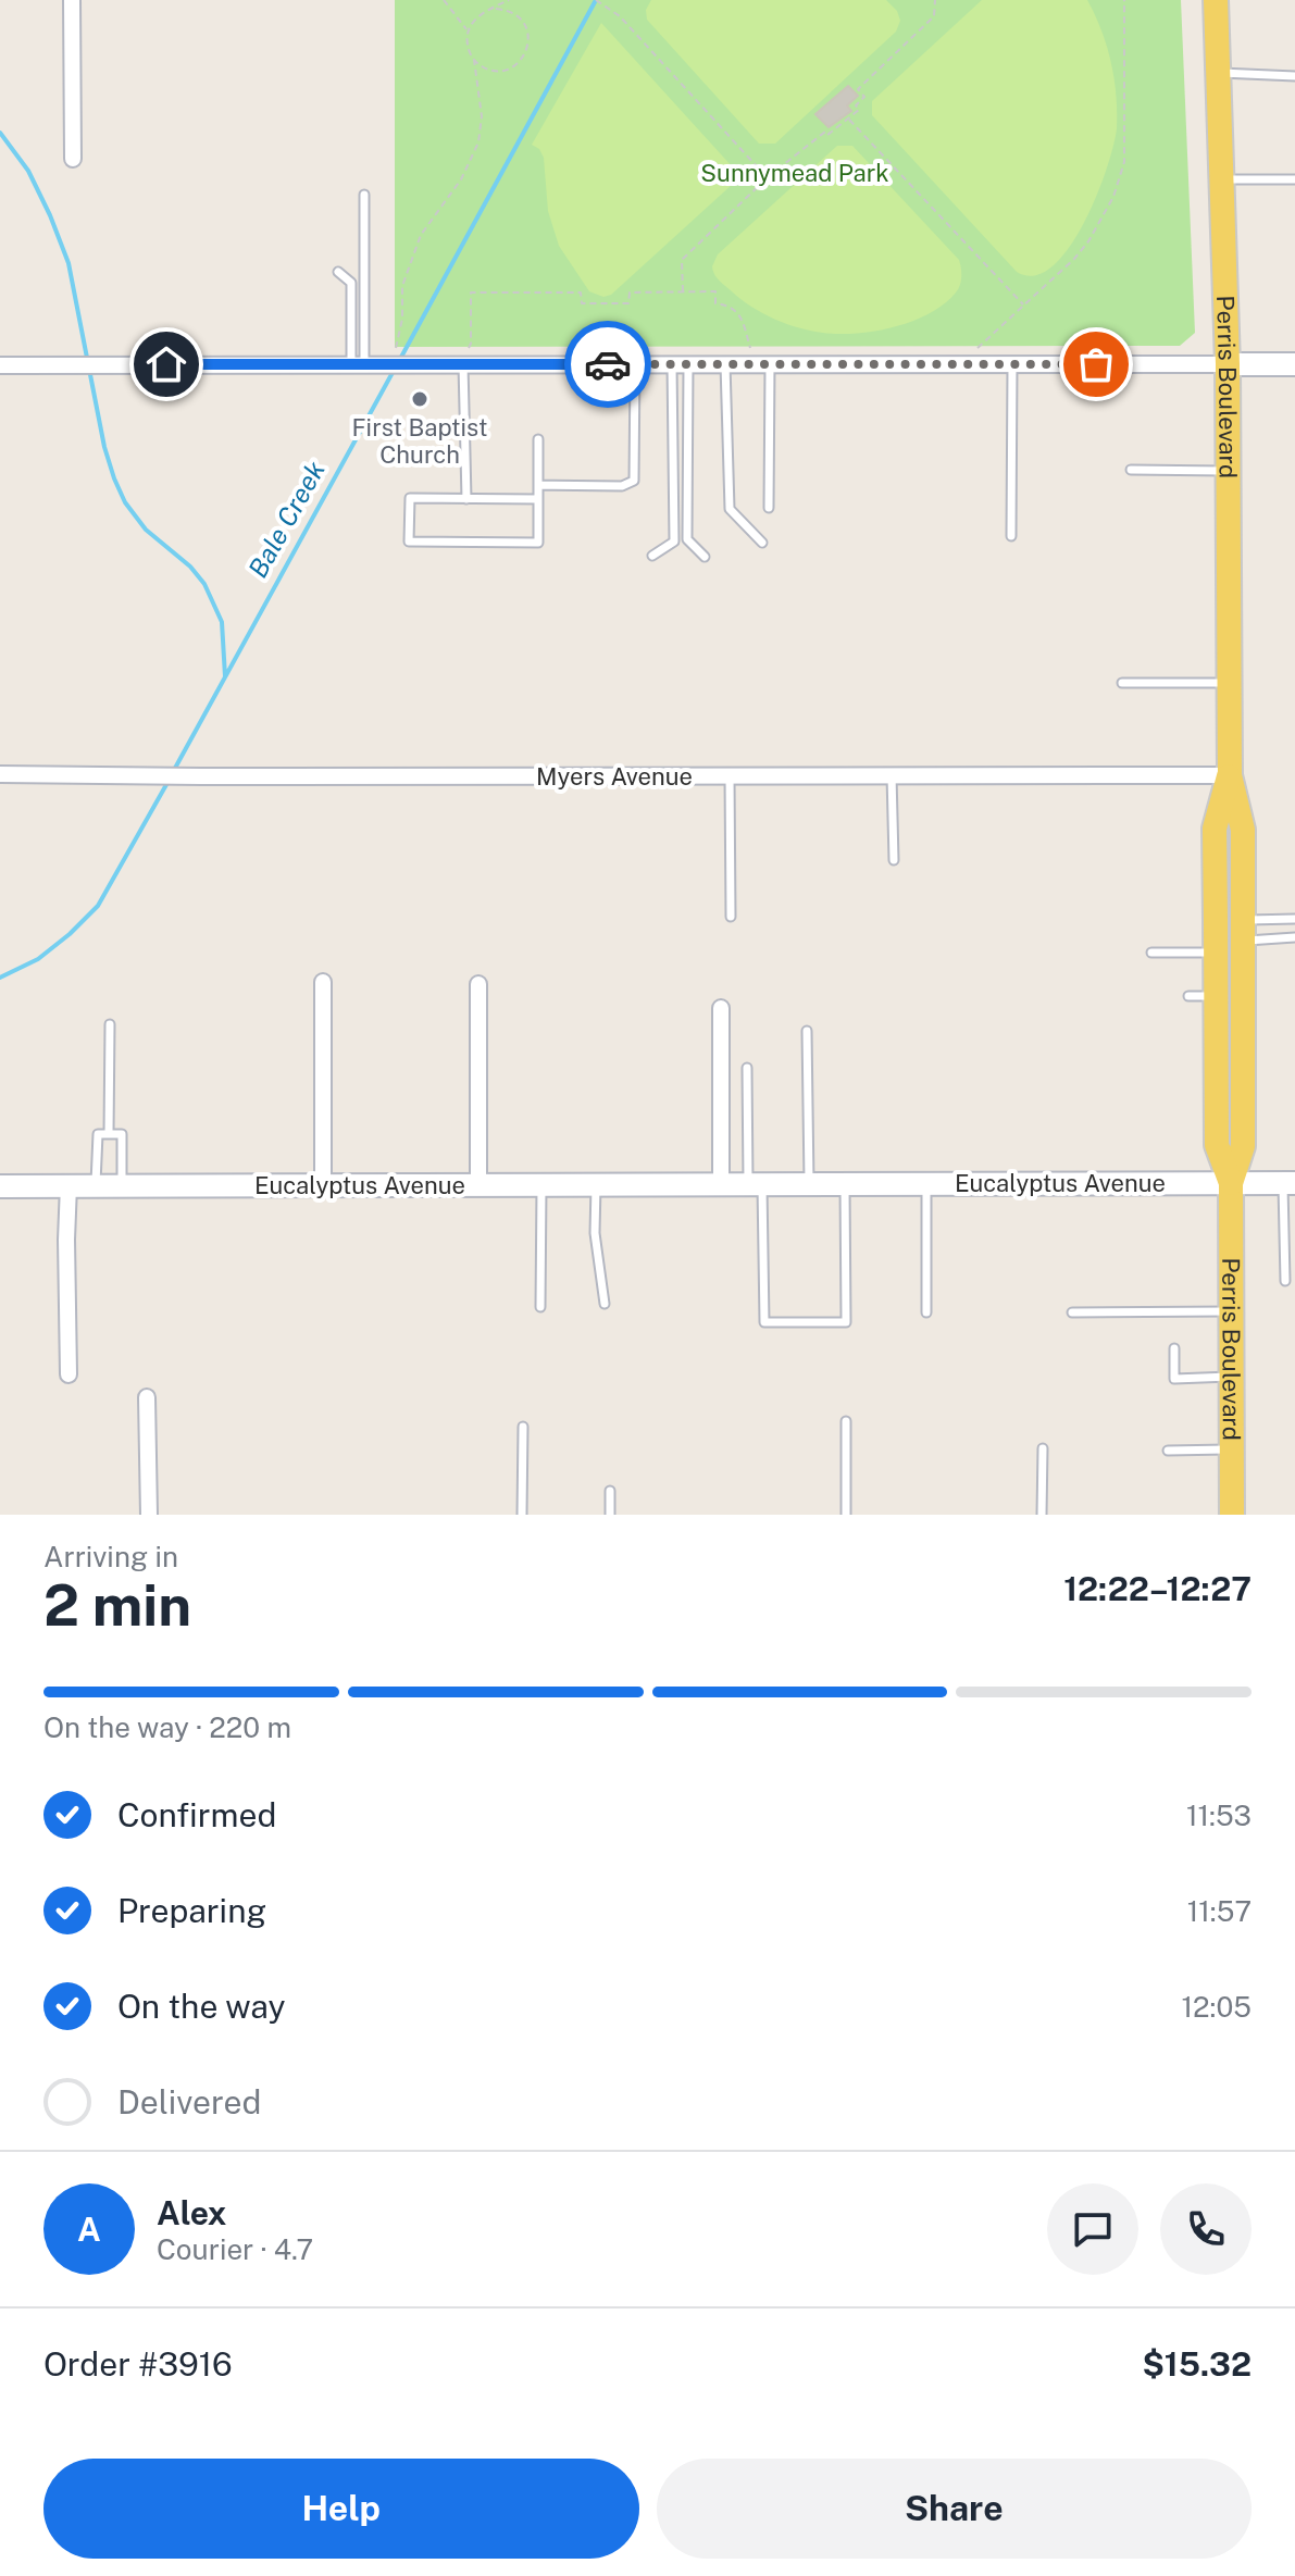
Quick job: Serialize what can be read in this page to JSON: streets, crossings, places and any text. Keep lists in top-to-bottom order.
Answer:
{
  "streets": {
    "main road": ["Perris Boulevard"],
    "street": ["Myers Avenue", "Eucalyptus Avenue"]
  },
  "crossings": [
    ["Perris Boulevard", "Myers Avenue"],
    ["Perris Boulevard", "Eucalyptus Avenue"]
  ],
  "water": ["Bale Creek"],
  "parks": ["Sunnymead Park"],
  "places": ["First Baptist Church"],
  "page": {
    "heading": ["2 min", "Arriving in", "12:22–12:27"],
    "panel": [
      "Alex",
      "Courier · 4.7",
      "Order #3916",
      "$15.32"
    ],
    "bar": "On the way · 220 m",
    "list": [
      ["Confirmed", "11:53"],
      ["Preparing", "11:57"],
      ["On the way", "12:05"],
      "Delivered"
    ],
    "round": "A",
    "buttons": ["Help", "Share"]
  }
}
